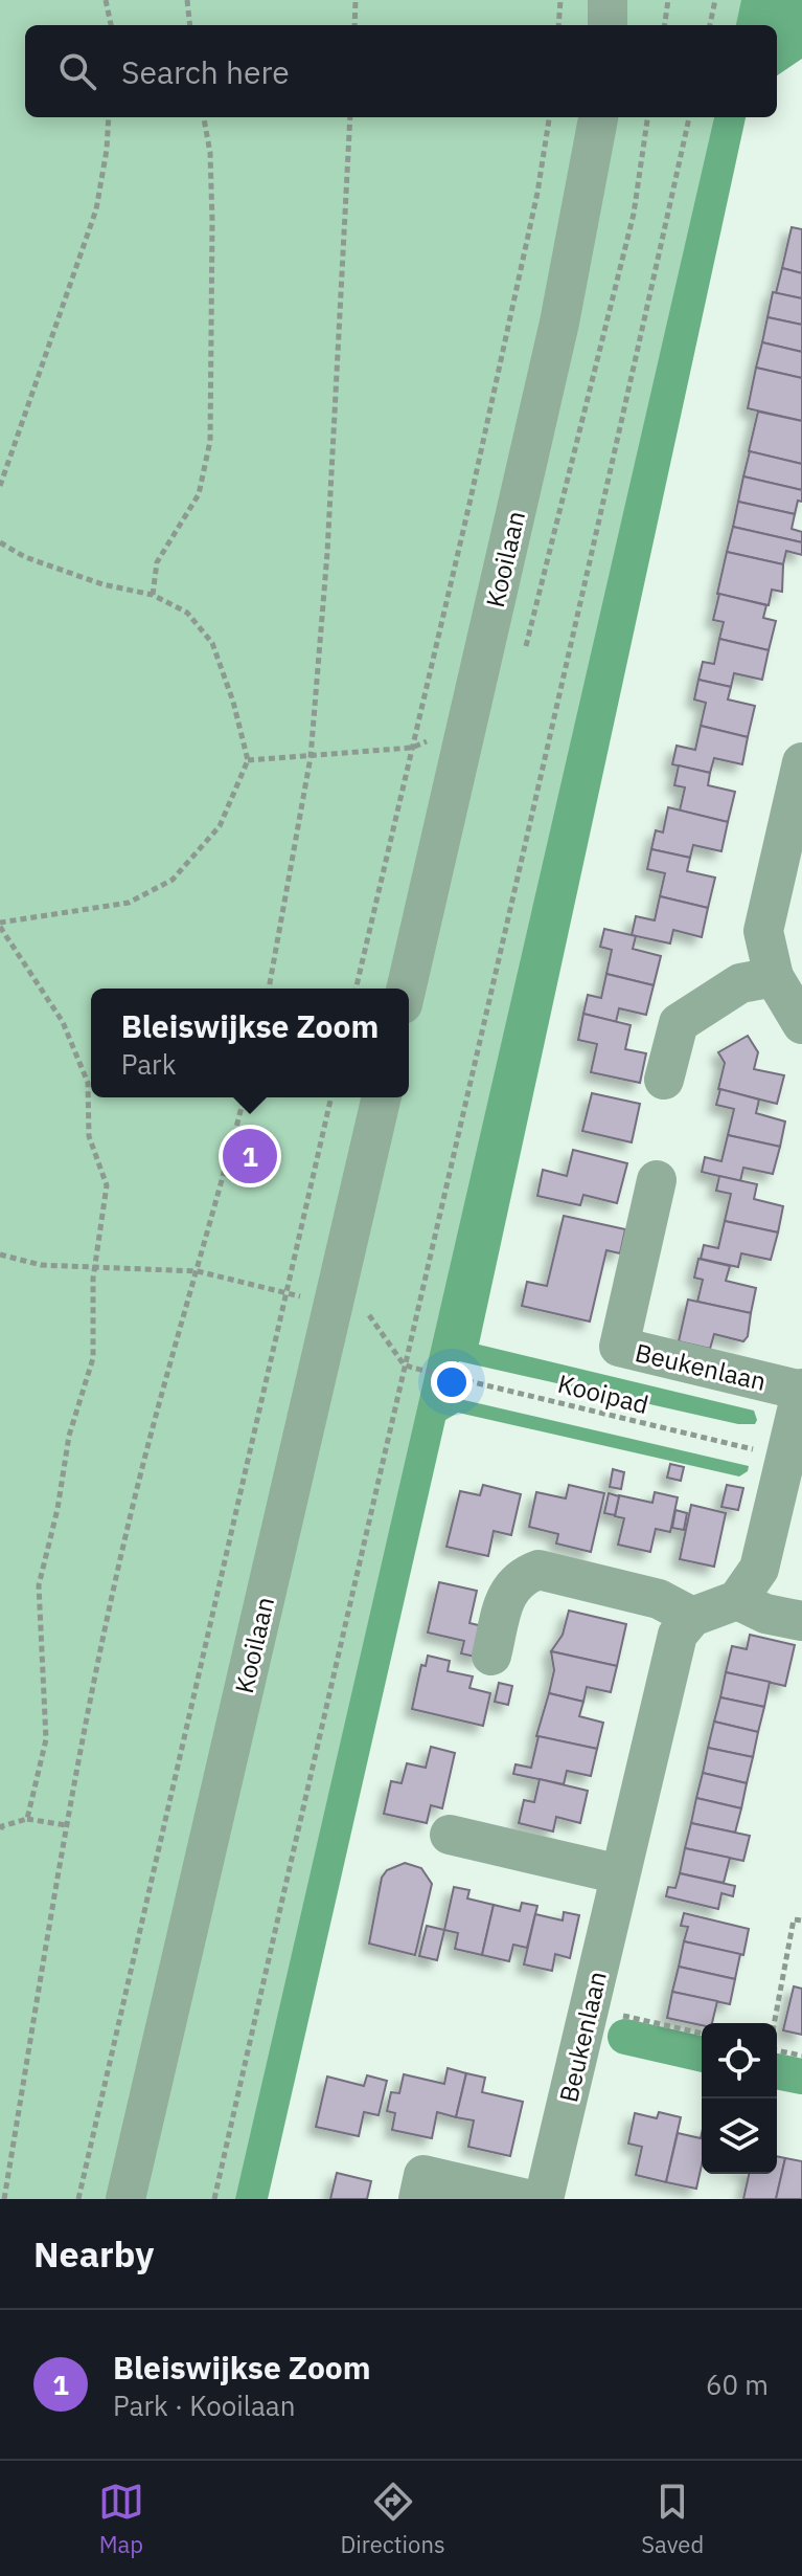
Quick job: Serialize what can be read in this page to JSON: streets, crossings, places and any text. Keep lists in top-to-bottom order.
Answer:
{
  "streets": {
    "street": ["Kooilaan", "Beukenlaan"],
    "path": ["Kooipad"]
  },
  "crossings": [
    ["Beukenlaan", "Kooipad"]
  ],
  "page": {
    "search": "Search here",
    "popup": ["Bleiswijkse Zoom", "Park"],
    "pins": "1",
    "heading": "Nearby",
    "list": [
      {
        "mark": "1",
        "name": "Bleiswijkse Zoom",
        "note": "Park · Kooilaan",
        "value": "60 m"
      }
    ],
    "nav": ["Map", "Directions", "Saved"]
  }
}
